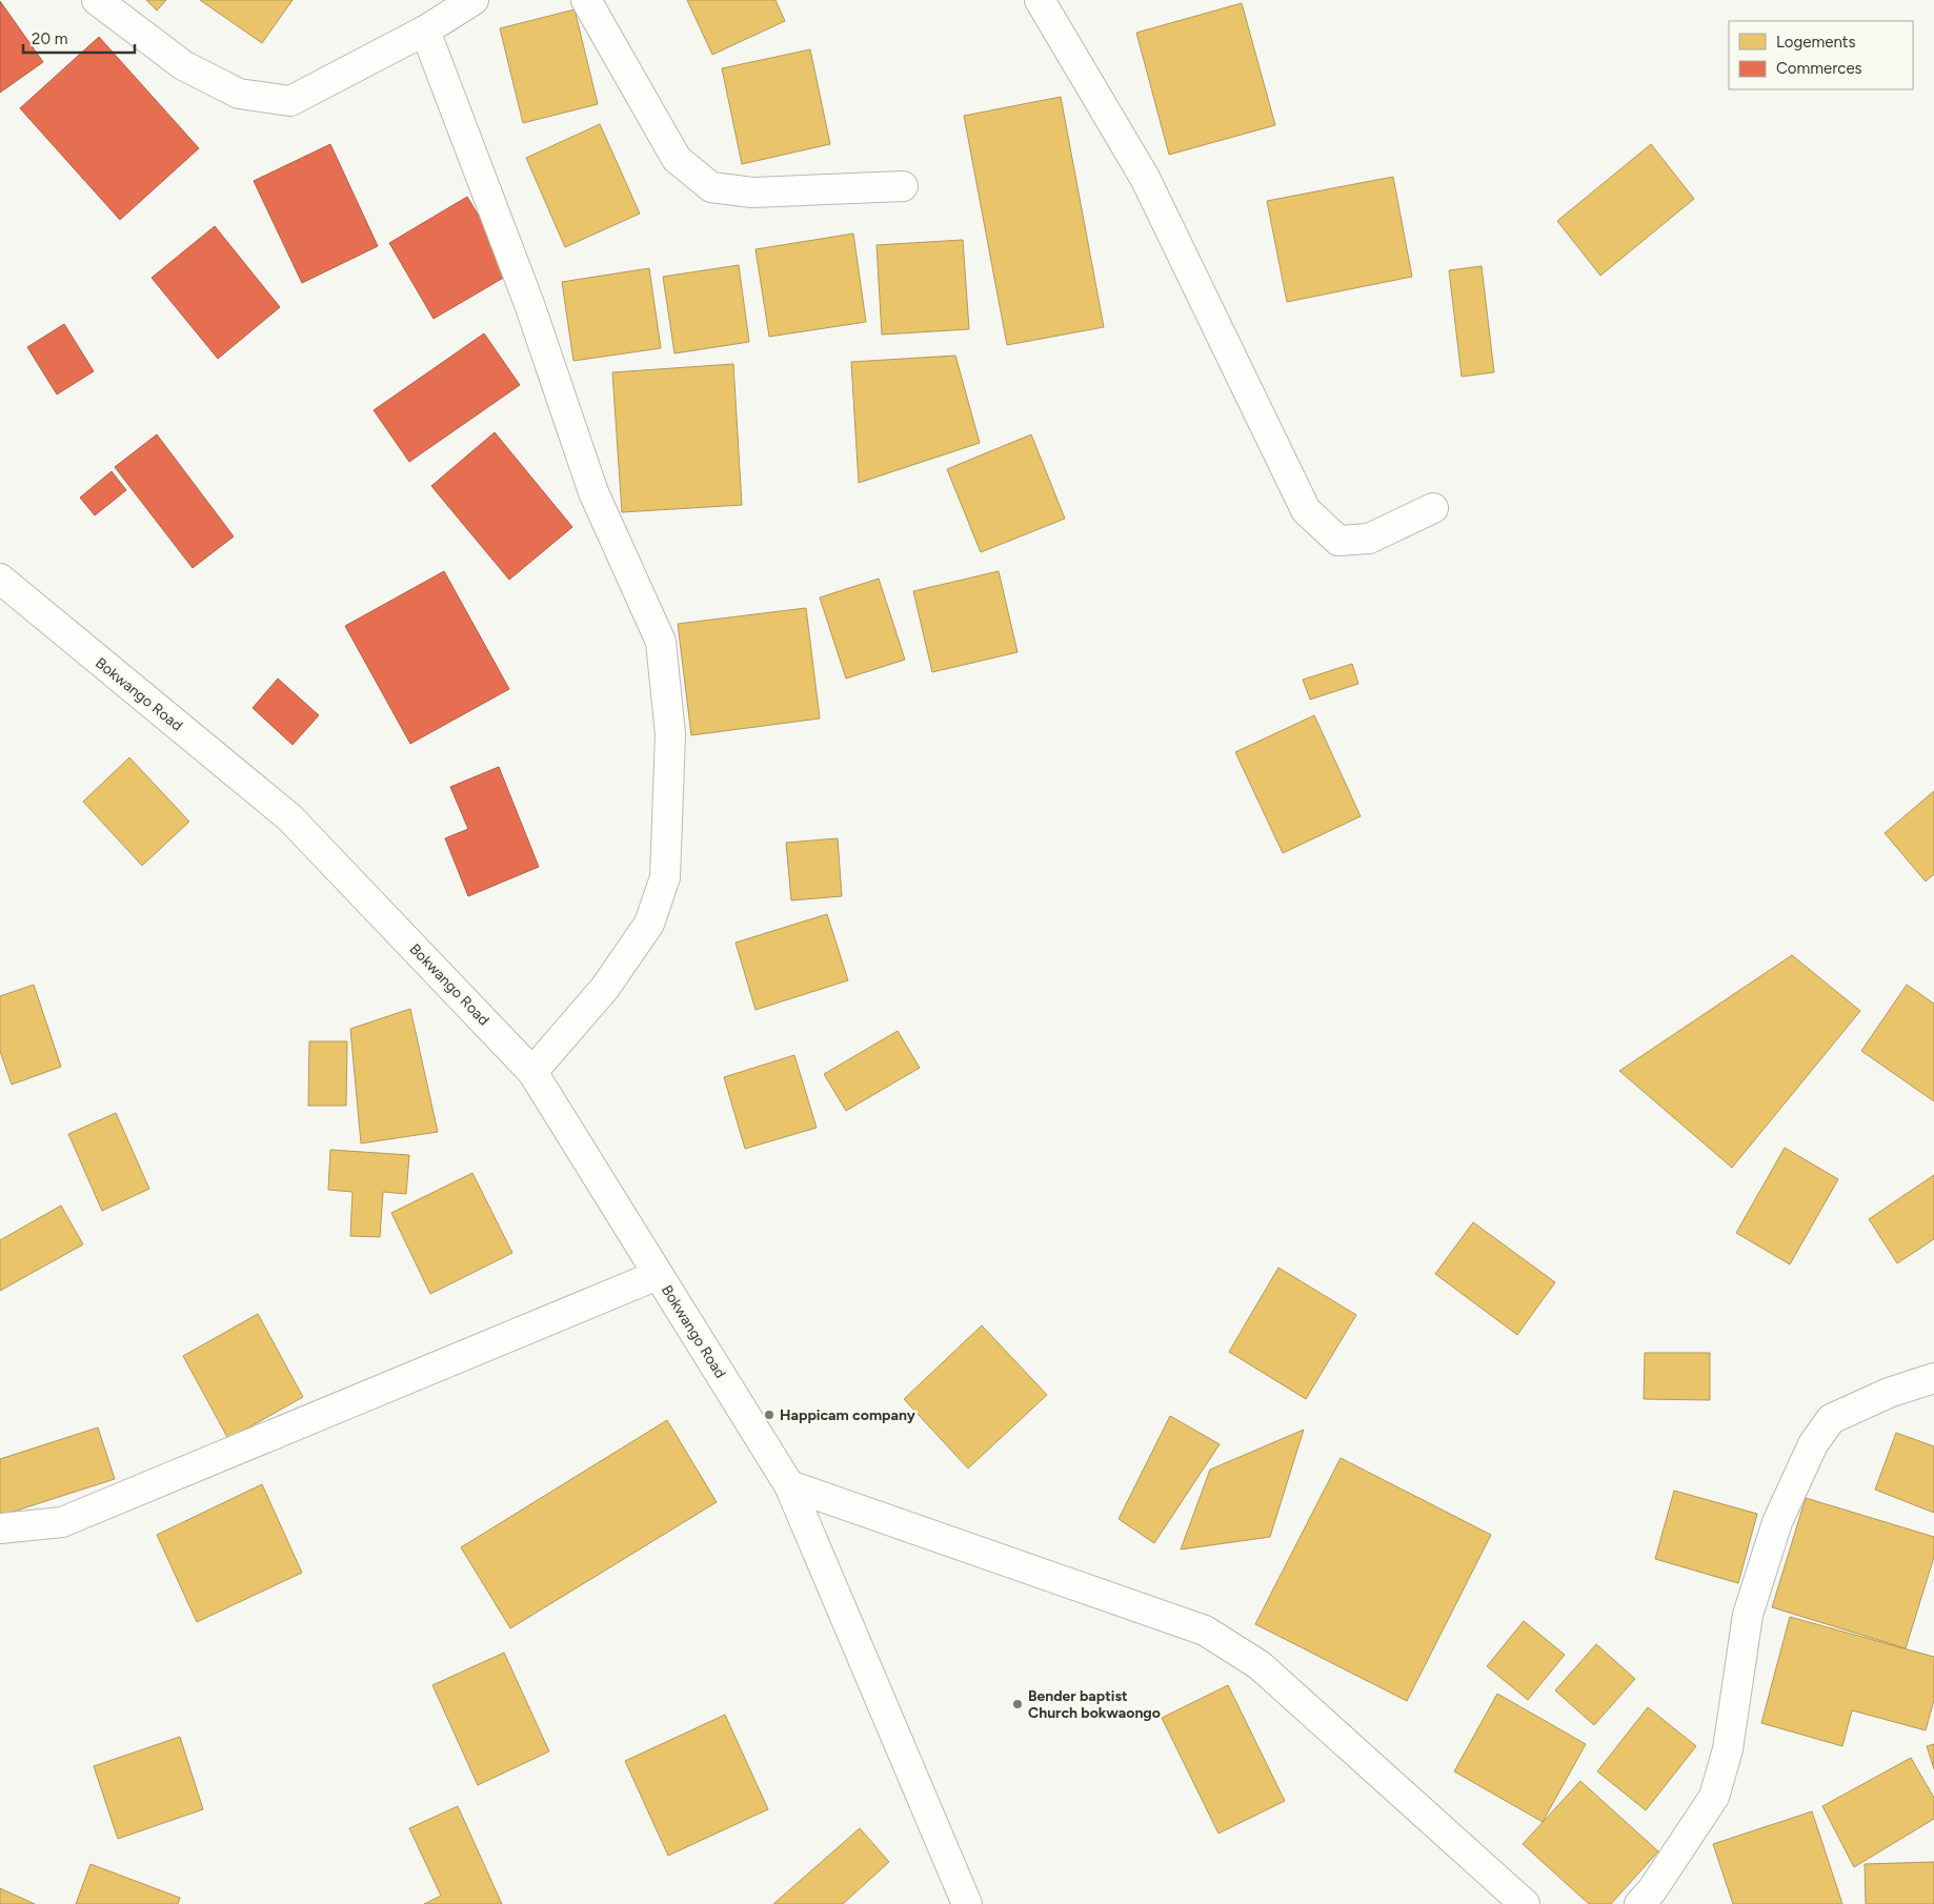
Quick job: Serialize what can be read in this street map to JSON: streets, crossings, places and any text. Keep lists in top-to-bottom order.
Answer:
{
  "streets": {
    "street": ["Bokwango Road"]
  },
  "places": ["Happicam company", "Bender baptist Church bokwaongo"],
  "legend": ["Logements", "Commerces"],
  "scale_bar": "20 m"
}
